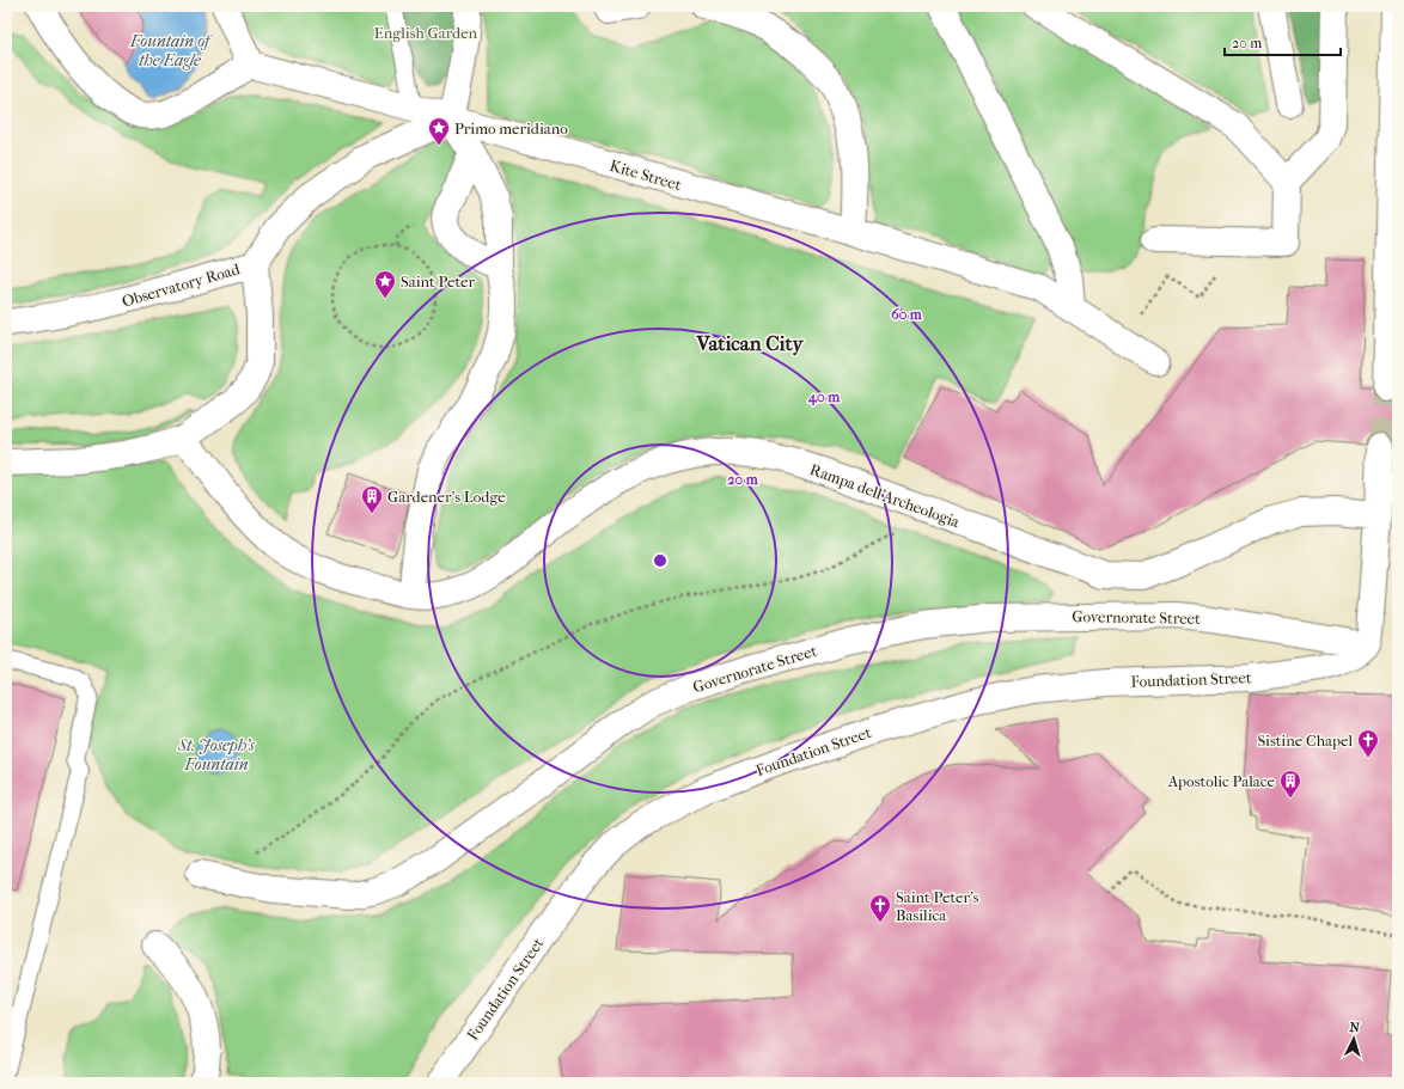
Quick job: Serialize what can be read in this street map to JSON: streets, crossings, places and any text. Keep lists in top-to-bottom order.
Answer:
{
  "streets": {
    "street": [
      "Kite Street",
      "Observatory Road",
      "Rampa dell'Archeologia",
      "Governorate Street",
      "Foundation Street"
    ]
  },
  "crossings": [
    ["Observatory Road", "Rampa dell'Archeologia"],
    ["Governorate Street", "Foundation Street"]
  ],
  "districts": ["Vatican City"],
  "water": ["Fountain of the Eagle", "St. Joseph's Fountain"],
  "parks": ["English Garden"],
  "places": {
    "place": ["Primo meridiano", "Saint Peter"],
    "building": ["Gardener's Lodge", "Apostolic Palace"],
    "church": ["Sistine Chapel", "Saint Peter's Basilica"]
  },
  "scale_bar": "20 m",
  "north": "top",
  "rings": ["60 m", "40 m", "20 m"]
}
